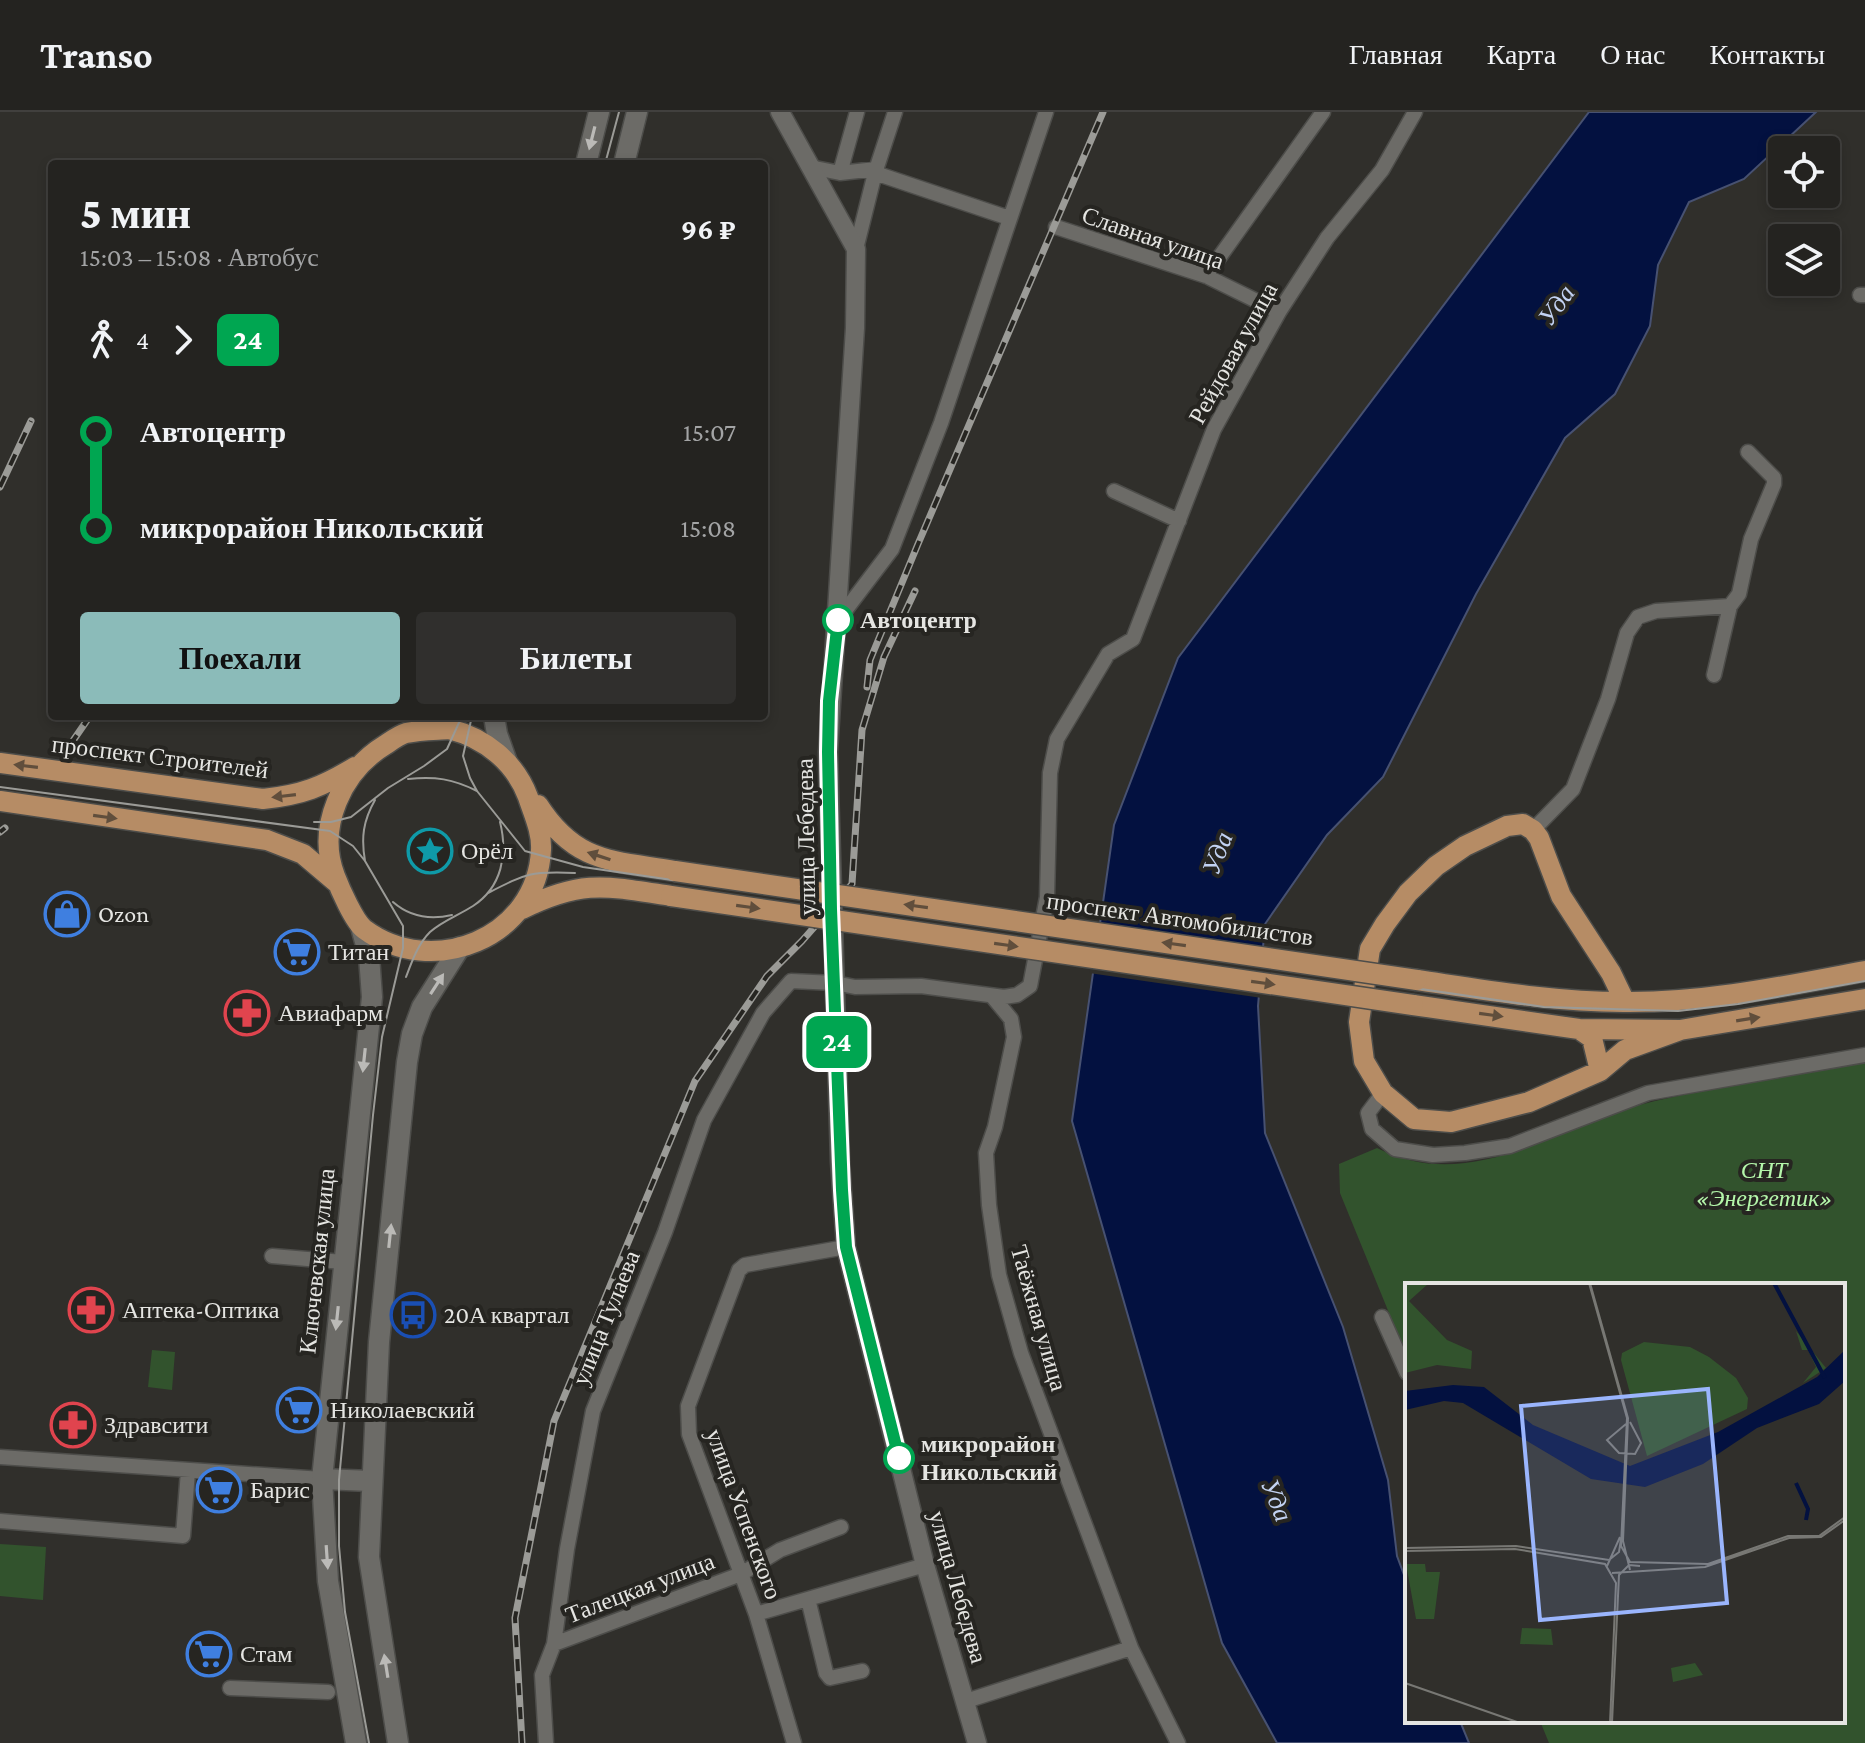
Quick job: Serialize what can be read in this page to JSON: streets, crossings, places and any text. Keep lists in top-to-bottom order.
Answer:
{
  "streets": {
    "main road": ["проспект Строителей", "проспект Автомобилистов", "Ключевская улица"],
    "street": [
      "Славная улица",
      "Рейдовая улица",
      "улица Лебедева",
      "улица Тулаева",
      "Таёжная улица",
      "улица Успенского",
      "Талецкая улица"
    ]
  },
  "crossings": [
    ["Славная улица", "Рейдовая улица"],
    ["Рейдовая улица", "Таёжная улица"],
    ["проспект Строителей", "проспект Автомобилистов"],
    ["проспект Строителей", "Ключевская улица"],
    ["улица Лебедева", "улица Тулаева"],
    ["улица Лебедева", "улица Успенского"],
    ["проспект Автомобилистов", "Ключевская улица"],
    ["улица Тулаева", "Талецкая улица"],
    ["улица Успенского", "Талецкая улица"]
  ],
  "water": ["Уда"],
  "parks": ["СНТ «Энергетик»"],
  "places": {
    "other": ["Автоцентр", "микрорайон Никольский"],
    "place": ["Орёл"],
    "shop": ["Ozon"],
    "supermarket": [
      "Титан",
      "Николаевский",
      "Барис",
      "Стам"
    ],
    "pharmacy": ["Авиафарм", "Аптека-Оптика", "Здравсити"],
    "bus stop": ["20А квартал"]
  },
  "lines": ["bus line 24"],
  "page": {
    "header": "Transo",
    "nav": [
      "Главная",
      "Карта",
      "О нас",
      "Контакты"
    ],
    "on_map": "24",
    "heading": ["5 мин", "15:03 – 15:08 · Автобус", "96 ₽"],
    "legs": ["4", "24"],
    "list": [
      {
        "name": "Автоцентр",
        "value": "15:07"
      },
      {
        "name": "микрорайон Никольский",
        "value": "15:08"
      }
    ],
    "buttons": ["Поехали", "Билеты"]
  }
}
